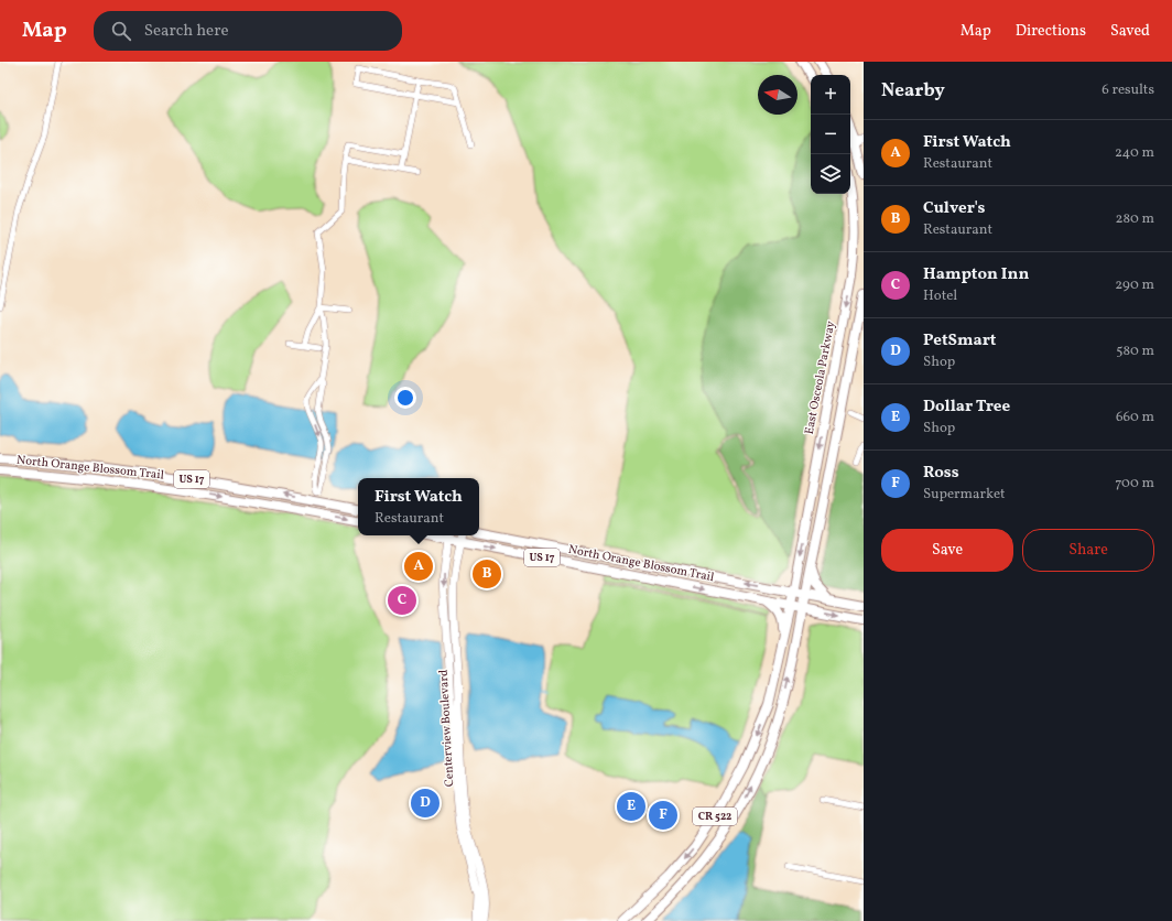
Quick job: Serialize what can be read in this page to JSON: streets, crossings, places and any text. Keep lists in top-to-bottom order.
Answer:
{
  "streets": {
    "main road": [
      "East Osceola Parkway",
      "North Orange Blossom Trail",
      "US 17",
      "CR 522"
    ],
    "street": ["Centerview Boulevard"]
  },
  "crossings": [
    ["East Osceola Parkway", "North Orange Blossom Trail"],
    ["East Osceola Parkway", "CR 522"],
    ["North Orange Blossom Trail", "Centerview Boulevard"],
    ["North Orange Blossom Trail", "CR 522"]
  ],
  "north": "left",
  "page": {
    "header": "Map",
    "search": "Search here",
    "nav": ["Map", "Directions", "Saved"],
    "heading": ["Nearby", "6 results"],
    "map_buttons": ["+", "−"],
    "list": [
      {
        "mark": "A",
        "name": "First Watch",
        "note": "Restaurant",
        "value": "240 m"
      },
      {
        "mark": "B",
        "name": "Culver's",
        "note": "Restaurant",
        "value": "280 m"
      },
      {
        "mark": "C",
        "name": "Hampton Inn",
        "note": "Hotel",
        "value": "290 m"
      },
      {
        "mark": "D",
        "name": "PetSmart",
        "note": "Shop",
        "value": "580 m"
      },
      {
        "mark": "E",
        "name": "Dollar Tree",
        "note": "Shop",
        "value": "660 m"
      },
      {
        "mark": "F",
        "name": "Ross",
        "note": "Supermarket",
        "value": "700 m"
      }
    ],
    "popup": ["First Watch", "Restaurant"],
    "buttons": ["Save", "Share"],
    "pins": [
      "A",
      "B",
      "C",
      "D",
      "E",
      "F"
    ]
  }
}
